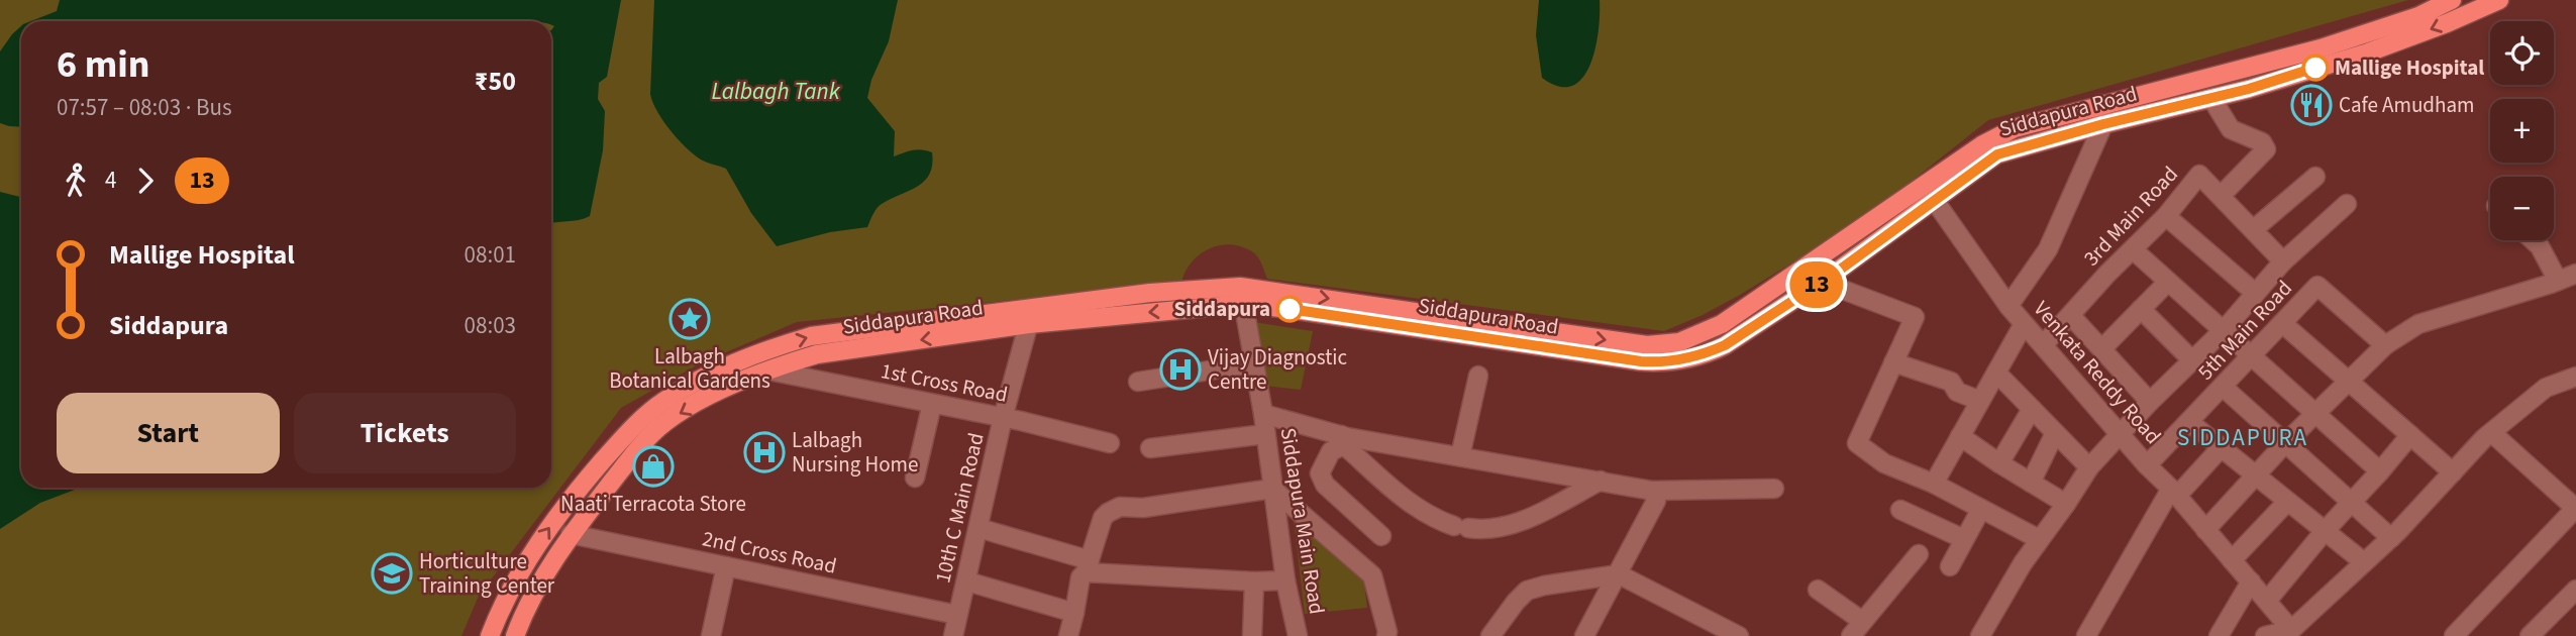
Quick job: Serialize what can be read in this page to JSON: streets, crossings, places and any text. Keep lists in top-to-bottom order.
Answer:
{
  "streets": {
    "main road": ["Siddapura Road"],
    "street": [
      "3rd Main Road",
      "5th Main Road",
      "Venkata Reddy Road",
      "1st Cross Road",
      "10th C Main Road",
      "Siddapura Main Road",
      "2nd Cross Road"
    ]
  },
  "crossings": [
    ["Siddapura Road", "Venkata Reddy Road"],
    ["Siddapura Road", "1st Cross Road"],
    ["Siddapura Road", "10th C Main Road"],
    ["Siddapura Road", "Siddapura Main Road"],
    ["Siddapura Road", "2nd Cross Road"],
    ["3rd Main Road", "Venkata Reddy Road"],
    ["5th Main Road", "Venkata Reddy Road"],
    ["1st Cross Road", "10th C Main Road"],
    ["10th C Main Road", "2nd Cross Road"]
  ],
  "districts": ["SIDDAPURA"],
  "water": ["Lalbagh Tank"],
  "places": {
    "other": ["Mallige Hospital", "Siddapura"],
    "restaurant": ["Cafe Amudham"],
    "place": ["Lalbagh Botanical Gardens"],
    "hospital": ["Vijay Diagnostic Centre", "Lalbagh Nursing Home"],
    "shop": ["Naati Terracota Store"],
    "school or university": ["Horticulture Training Center"]
  },
  "lines": ["bus line 13"],
  "page": {
    "on_map": "13",
    "map_buttons": ["+", "−"],
    "heading": ["6 min", "07:57 – 08:03 · Bus", "₹50"],
    "legs": ["4", "13"],
    "list": [
      {
        "name": "Mallige Hospital",
        "value": "08:01"
      },
      {
        "name": "Siddapura",
        "value": "08:03"
      }
    ],
    "buttons": ["Start", "Tickets"]
  }
}
